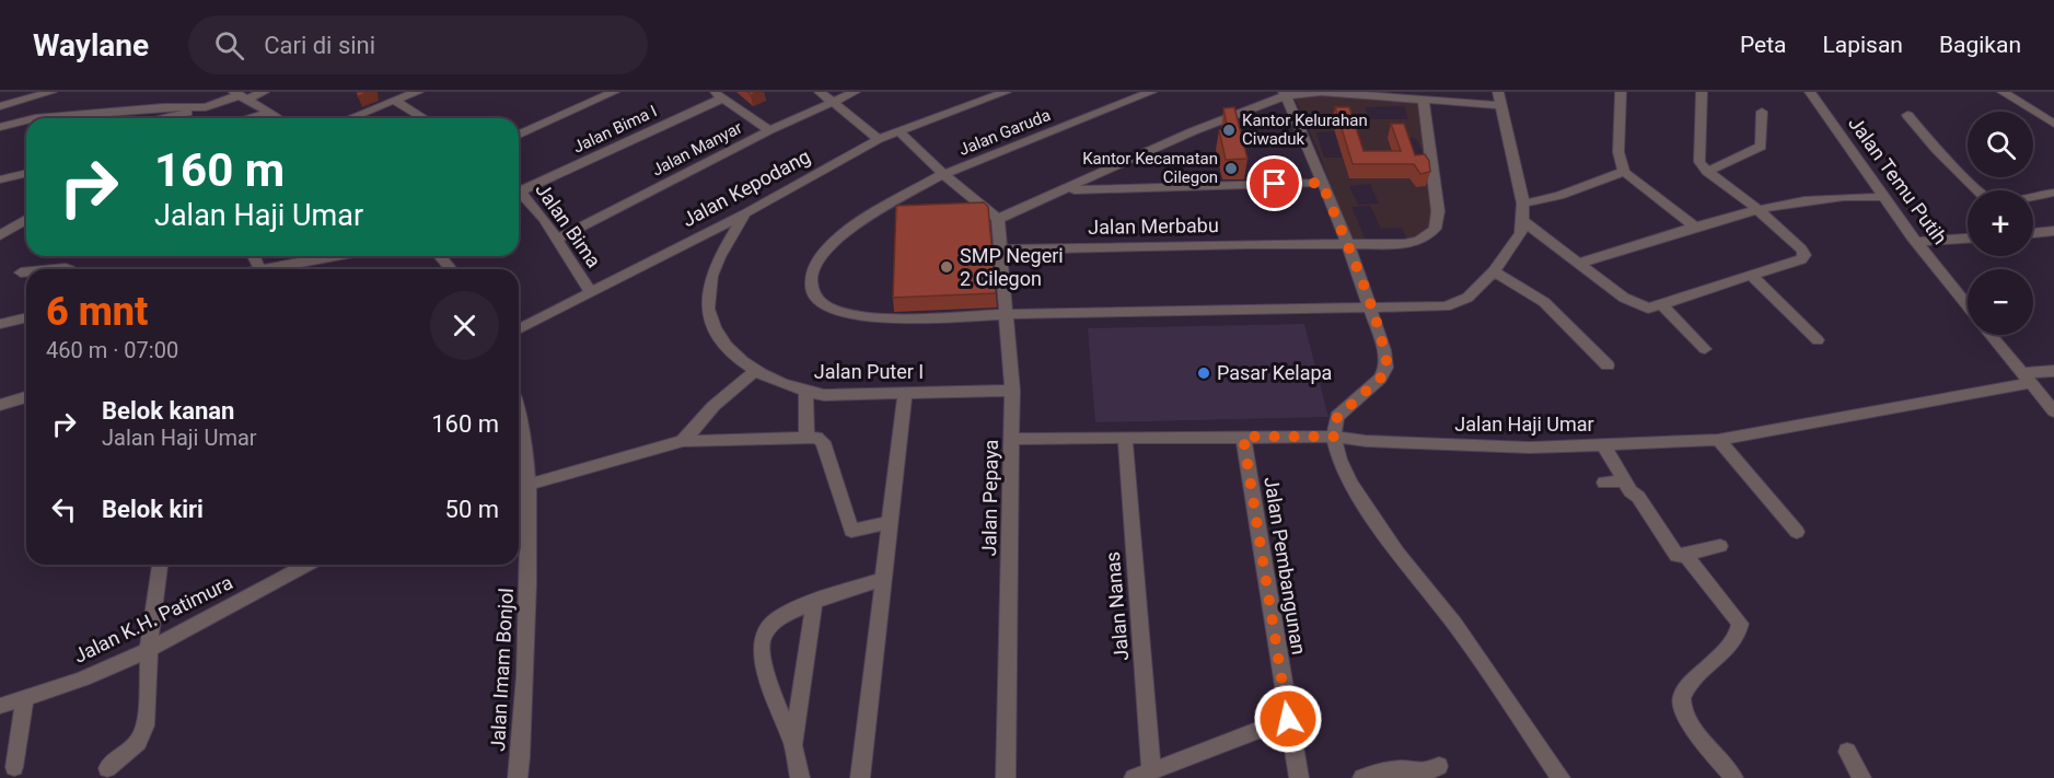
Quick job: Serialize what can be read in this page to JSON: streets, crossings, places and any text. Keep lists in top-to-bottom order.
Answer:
{
  "streets": {
    "street": [
      "Jalan Bima I",
      "Jalan Garuda",
      "Jalan Manyar",
      "Jalan Temu Putih",
      "Jalan Kepodang",
      "Jalan Bima",
      "Jalan Merbabu",
      "Jalan Puter I",
      "Jalan Haji Umar",
      "Jalan Pepaya",
      "Jalan Pembangunan",
      "Jalan Nanas",
      "Jalan K.H. Patimura",
      "Jalan Imam Bonjol"
    ]
  },
  "crossings": [
    ["Jalan Garuda", "Jalan Pepaya"],
    ["Jalan Manyar", "Jalan Bima"],
    ["Jalan Temu Putih", "Jalan Haji Umar"],
    ["Jalan Kepodang", "Jalan Bima"],
    ["Jalan Kepodang", "Jalan Puter I"],
    ["Jalan Merbabu", "Jalan Pepaya"],
    ["Jalan Puter I", "Jalan Pepaya"],
    ["Jalan Haji Umar", "Jalan Pepaya"],
    ["Jalan Haji Umar", "Jalan Pembangunan"],
    ["Jalan Haji Umar", "Jalan Nanas"]
  ],
  "places": [
    "Kantor Kelurahan Ciwaduk",
    "Kantor Kecamatan Cilegon",
    "SMP Negeri 2 Cilegon",
    "Pasar Kelapa"
  ],
  "page": {
    "header": "Waylane",
    "search": "Cari di sini",
    "nav": ["Peta", "Lapisan", "Bagikan"],
    "map_buttons": ["+", "−"],
    "turn": ["160 m", "Jalan Haji Umar"],
    "heading": ["6 mnt", "460 m · 07:00"],
    "list": [
      {
        "name": "Belok kanan",
        "note": "Jalan Haji Umar",
        "value": "160 m"
      },
      {
        "name": "Belok kiri",
        "value": "50 m"
      }
    ]
  }
}
